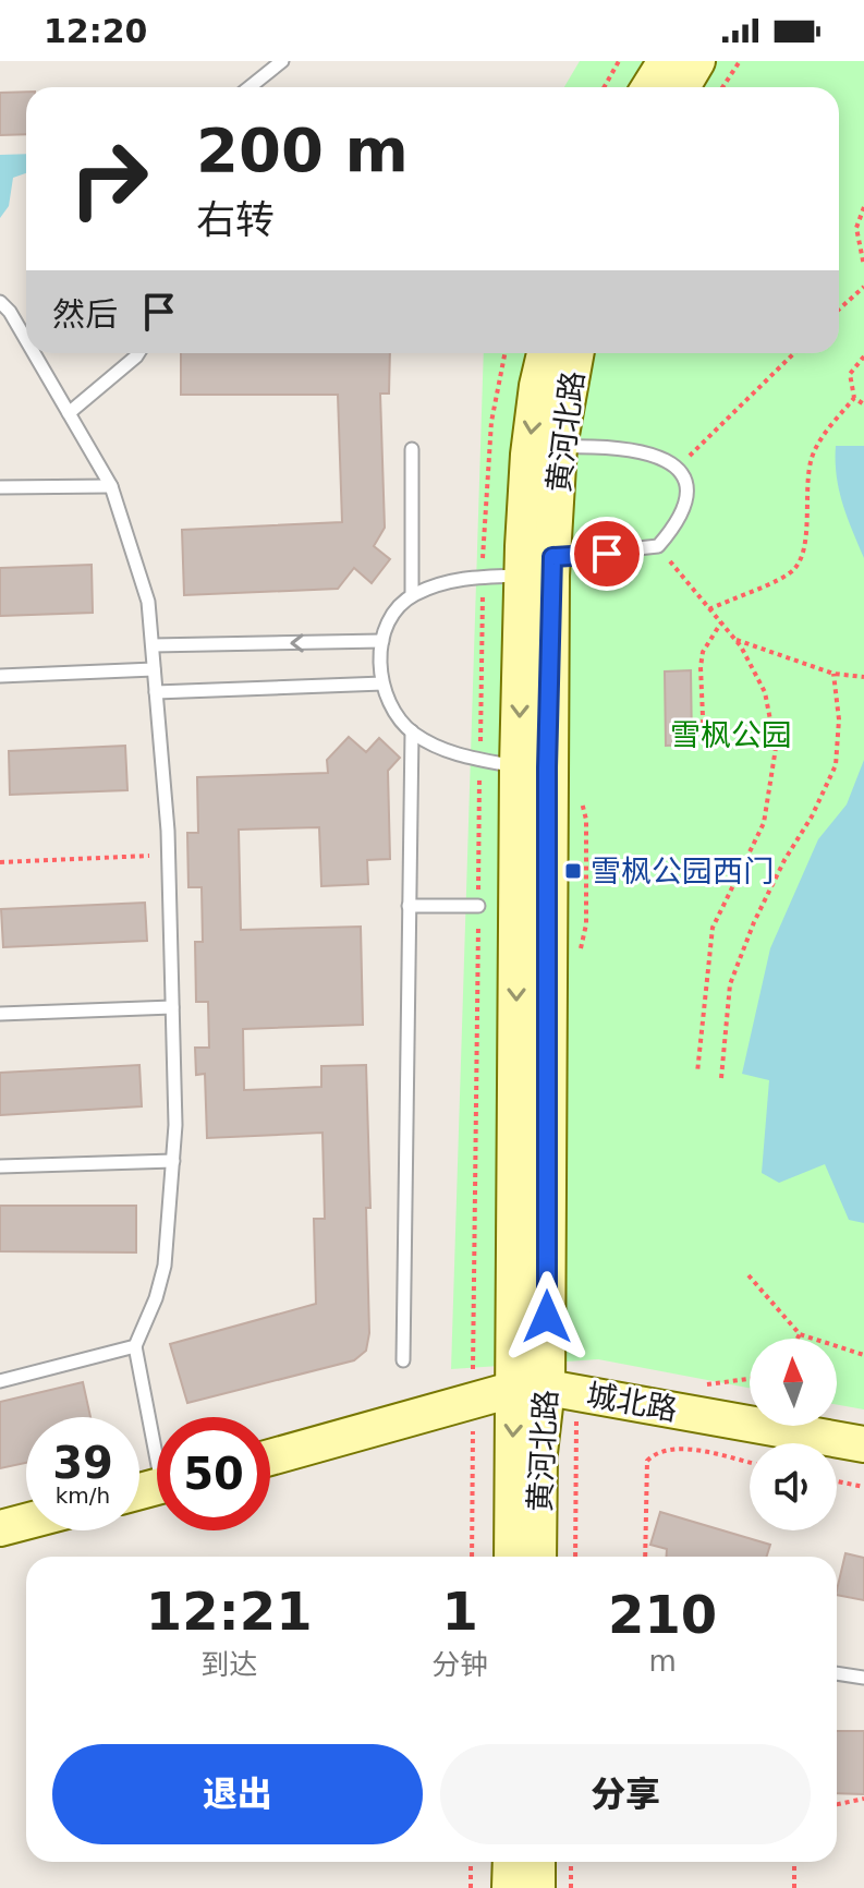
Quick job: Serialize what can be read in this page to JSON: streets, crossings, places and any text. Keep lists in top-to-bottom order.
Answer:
{
  "streets": {
    "main road": ["黄河北路", "城北路"]
  },
  "crossings": [
    ["黄河北路", "城北路"]
  ],
  "parks": ["雪枫公园"],
  "places": {
    "transit": ["雪枫公园西门"]
  },
  "north": "top",
  "page": {
    "status": "12:20",
    "turn": ["200 m", "右转"],
    "then": "然后",
    "speed": "39 km/h",
    "limit": "50",
    "eta": [
      "12:21",
      "到达",
      "1",
      "分钟",
      "210",
      "m"
    ],
    "buttons": ["退出", "分享"]
  }
}
